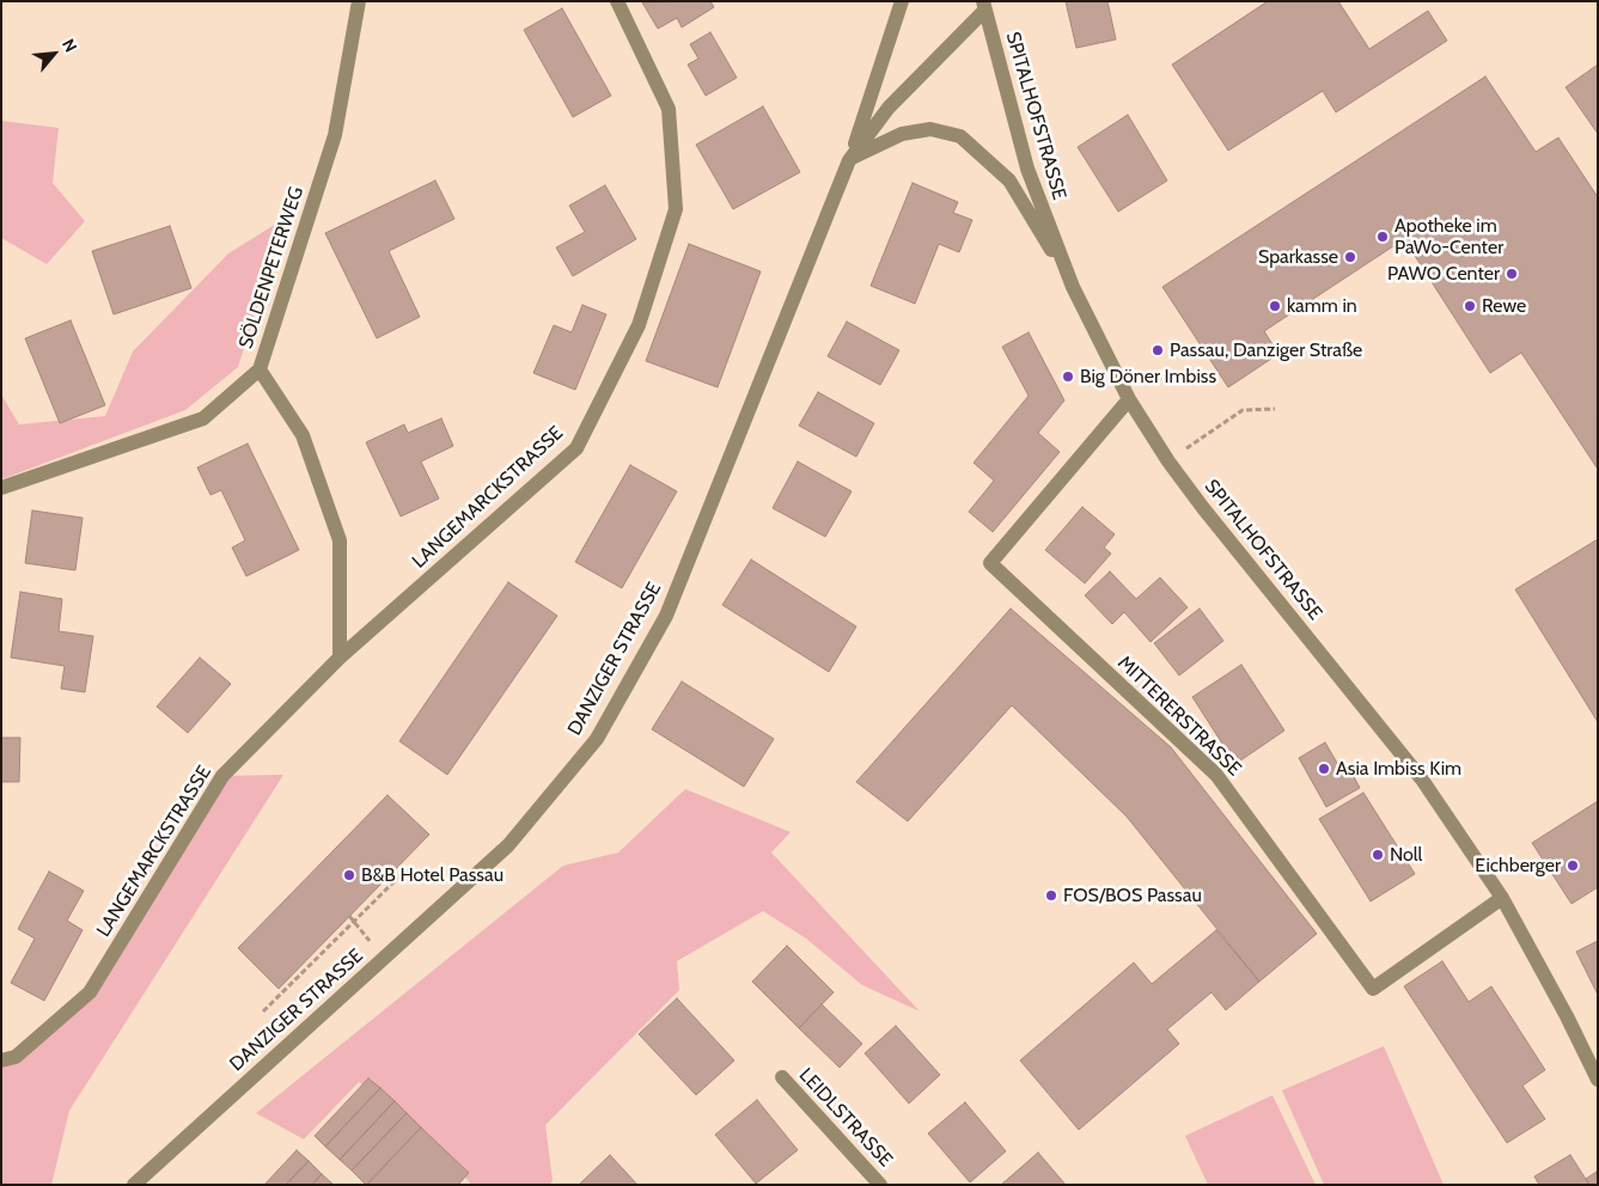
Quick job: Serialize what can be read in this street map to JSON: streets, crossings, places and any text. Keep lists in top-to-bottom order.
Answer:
{
  "streets": {
    "street": [
      "SPITALHOFSTRASSE",
      "SÖLDENPETERWEG",
      "LANGEMARCKSTRASSE",
      "DANZIGER STRASSE",
      "MITTERERSTRASSE",
      "LEIDLSTRASSE"
    ]
  },
  "crossings": [
    ["SPITALHOFSTRASSE", "DANZIGER STRASSE"],
    ["SPITALHOFSTRASSE", "MITTERERSTRASSE"]
  ],
  "places": [
    "Apotheke im PaWo-Center",
    "Sparkasse",
    "PAWO Center",
    "kamm in",
    "Rewe",
    "Passau, Danziger Straße",
    "Big Döner Imbiss",
    "Asia Imbiss Kim",
    "Noll",
    "Eichberger",
    "B&B Hotel Passau",
    "FOS/BOS Passau"
  ],
  "north": "top right"
}
